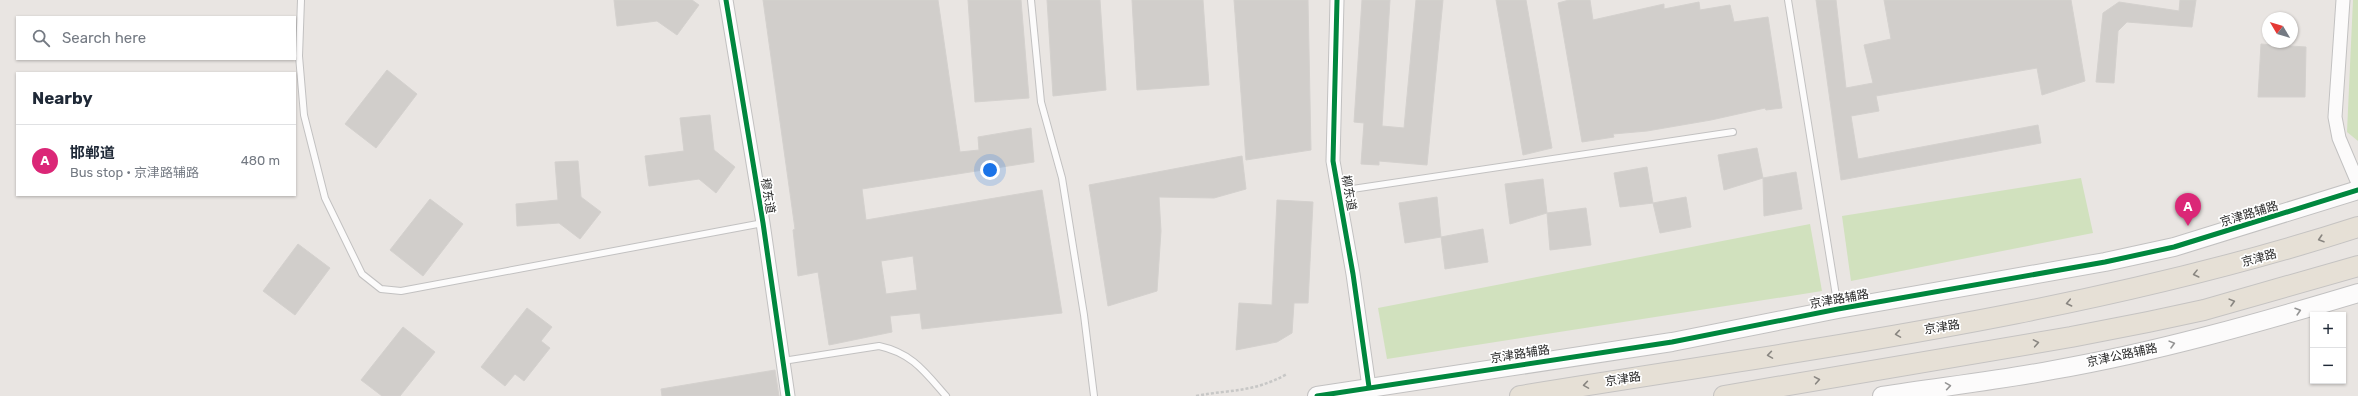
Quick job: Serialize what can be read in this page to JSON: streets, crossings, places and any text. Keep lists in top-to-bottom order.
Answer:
{
  "streets": {
    "main road": ["京津路"],
    "street": [
      "柳东道",
      "穆东道",
      "京津路辅路",
      "京津公路辅路"
    ]
  },
  "crossings": [
    ["柳东道", "京津路辅路"]
  ],
  "one_way": ["京津公路辅路"],
  "north": "top left",
  "page": {
    "search": "Search here",
    "heading": "Nearby",
    "list": [
      {
        "mark": "A",
        "name": "邯郸道",
        "note": "Bus stop · 京津路辅路",
        "value": "480 m"
      }
    ],
    "pins": "A",
    "map_buttons": ["+", "−"]
  }
}
